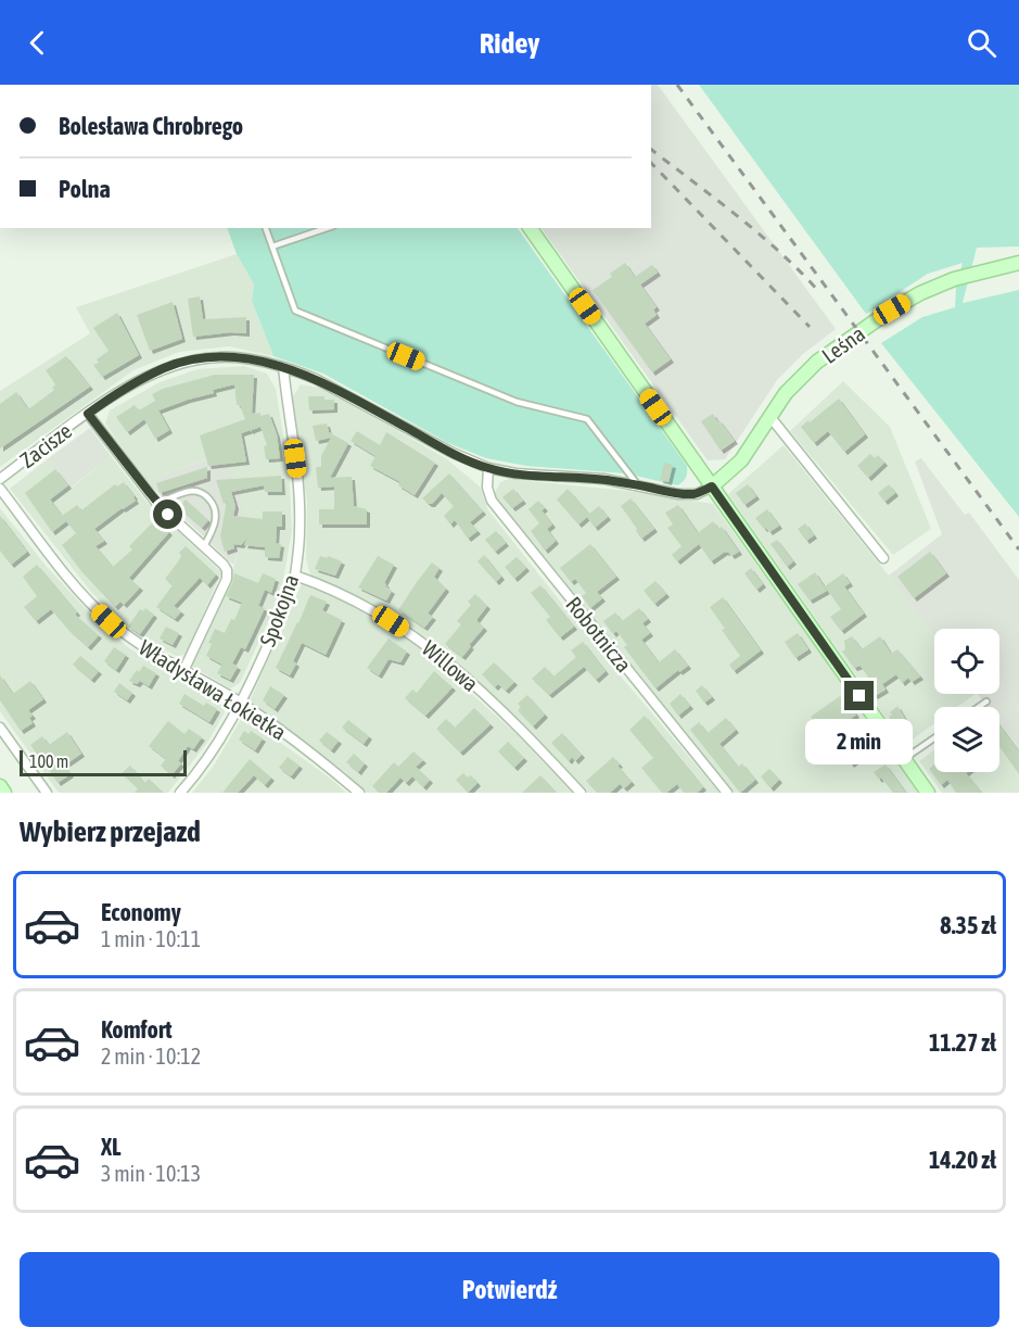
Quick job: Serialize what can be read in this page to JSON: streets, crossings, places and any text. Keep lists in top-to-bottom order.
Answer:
{
  "streets": {
    "street": [
      "Leśna",
      "Zacisze",
      "Spokojna",
      "Robotnicza",
      "Willowa",
      "Władysława Łokietka"
    ]
  },
  "crossings": [
    ["Leśna", "Zacisze"],
    ["Zacisze", "Spokojna"],
    ["Zacisze", "Robotnicza"],
    ["Spokojna", "Willowa"],
    ["Spokojna", "Władysława Łokietka"]
  ],
  "scale_bar": "100 m",
  "page": {
    "header": "Ridey",
    "banner": ["Bolesława Chrobrego", "Polna"],
    "bubble": "2 min",
    "scale": "100 m",
    "heading": "Wybierz przejazd",
    "list": [
      {
        "name": "Economy",
        "note": "1 min · 10:11",
        "value": "8.35 zł"
      },
      {
        "name": "Komfort",
        "note": "2 min · 10:12",
        "value": "11.27 zł"
      },
      {
        "name": "XL",
        "note": "3 min · 10:13",
        "value": "14.20 zł"
      }
    ],
    "buttons": "Potwierdź"
  }
}
